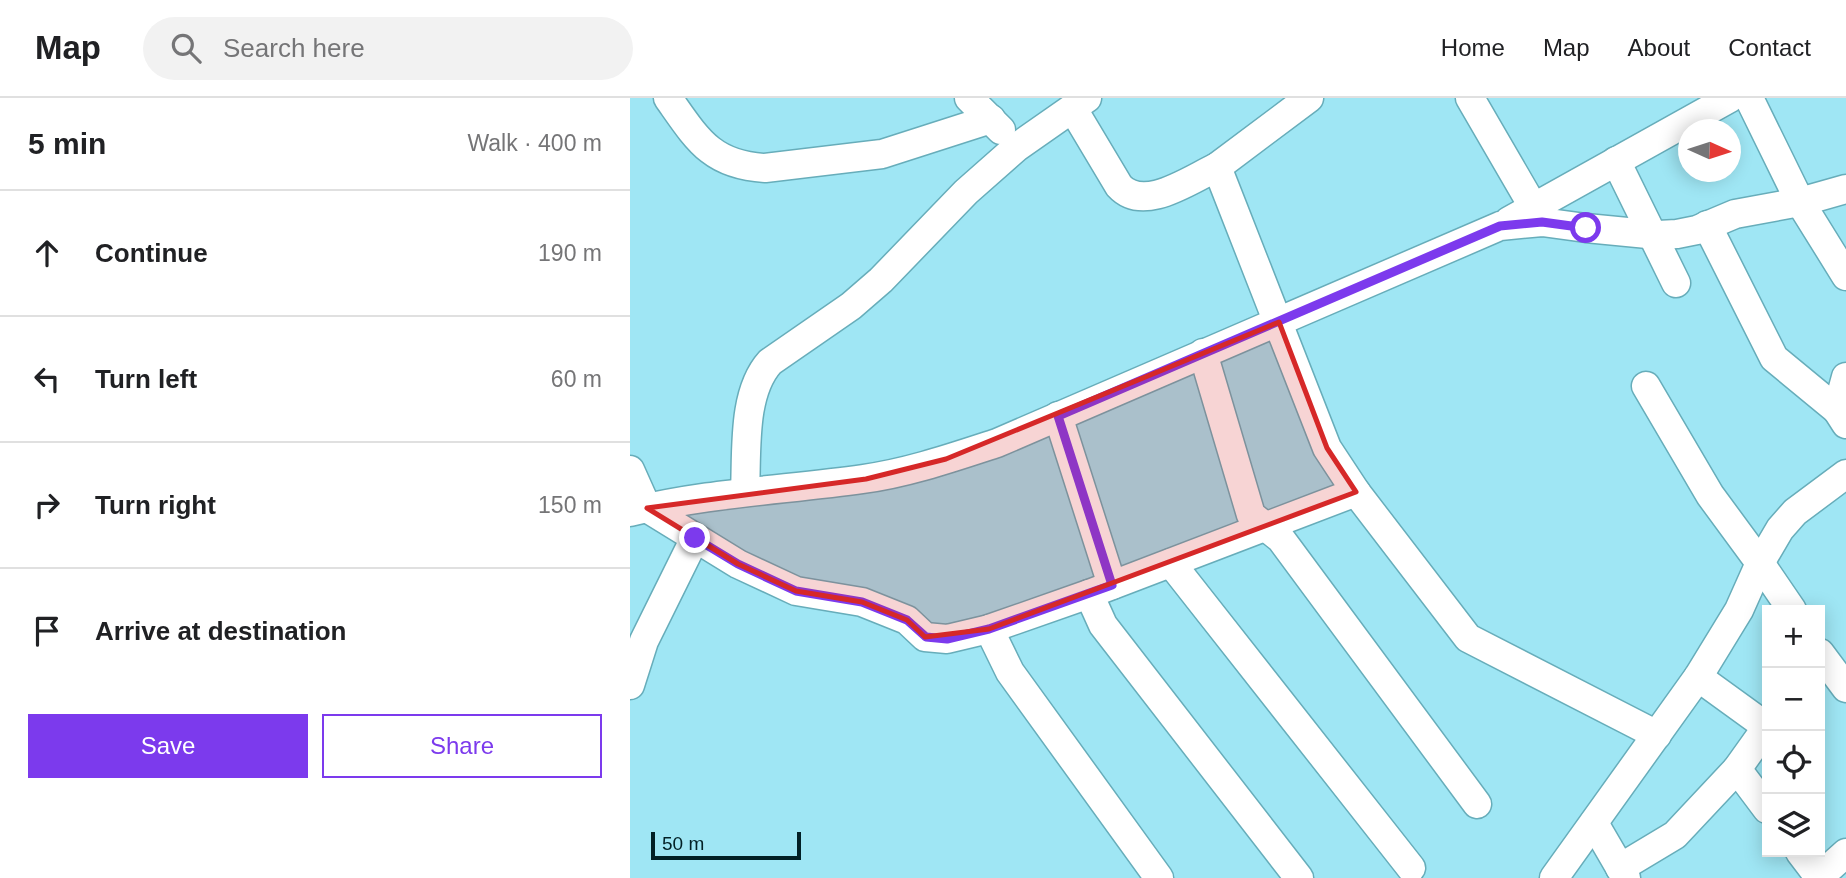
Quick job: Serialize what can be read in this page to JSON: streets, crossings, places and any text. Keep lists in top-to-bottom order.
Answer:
{
  "scale_bar": "50 m",
  "north": "right",
  "page": {
    "header": "Map",
    "search": "Search here",
    "nav": [
      "Home",
      "Map",
      "About",
      "Contact"
    ],
    "heading": ["5 min", "Walk · 400 m"],
    "list": [
      ["Continue", "190 m"],
      ["Turn left", "60 m"],
      ["Turn right", "150 m"],
      "Arrive at destination"
    ],
    "map_buttons": ["+", "−"],
    "buttons": ["Save", "Share"],
    "scale": "50 m"
  }
}
